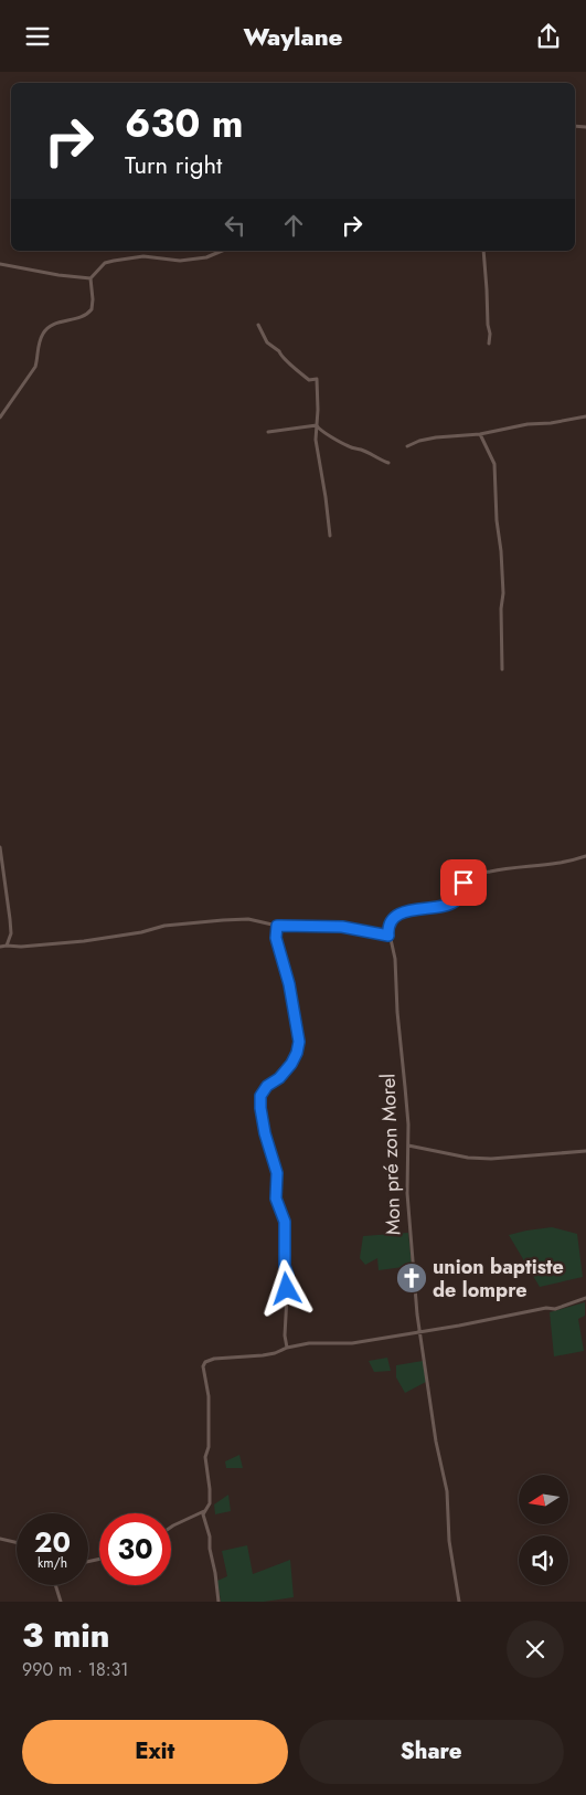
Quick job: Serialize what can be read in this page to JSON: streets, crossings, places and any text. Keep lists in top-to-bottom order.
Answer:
{
  "streets": {
    "street": ["Mon pré zon Morel"]
  },
  "places": {
    "church": ["union baptiste de lompre"]
  },
  "north": "left",
  "page": {
    "header": "Waylane",
    "turn": ["630 m", "Turn right"],
    "speed": "20 km/h",
    "limit": "30",
    "heading": ["3 min", "990 m · 18:31"],
    "buttons": ["Exit", "Share"]
  }
}
